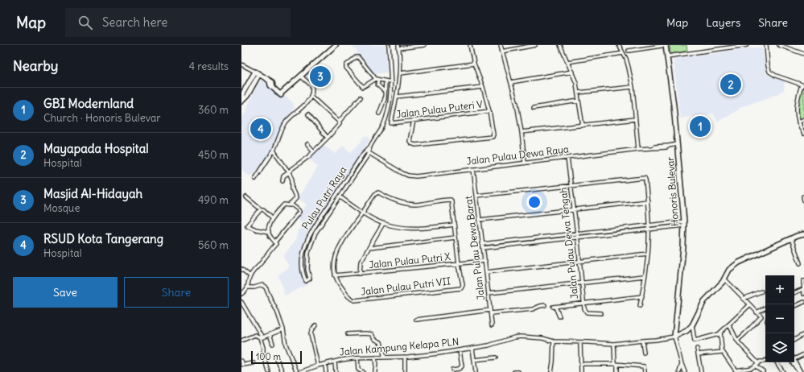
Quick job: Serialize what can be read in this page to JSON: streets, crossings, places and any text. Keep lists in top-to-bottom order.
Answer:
{
  "streets": {
    "street": [
      "Jalan Pulau Puteri V",
      "Jalan Pulau Dewa Raya",
      "Honoris Bulevar",
      "Pulau Putri Raya",
      "Jalan Pulau Dewa Tengah",
      "Jalan Pulau Dewa Barat",
      "Jalan Pulau Putri X",
      "Jalan Pulau Putri VII",
      "Jalan Kampung Kelapa PLN"
    ]
  },
  "crossings": [
    ["Jalan Pulau Dewa Raya", "Honoris Bulevar"],
    ["Jalan Pulau Dewa Raya", "Pulau Putri Raya"],
    ["Jalan Pulau Dewa Raya", "Jalan Pulau Dewa Tengah"],
    ["Jalan Pulau Dewa Raya", "Jalan Pulau Dewa Barat"],
    ["Honoris Bulevar", "Jalan Kampung Kelapa PLN"],
    ["Jalan Pulau Dewa Barat", "Jalan Pulau Putri X"],
    ["Jalan Pulau Putri X", "Jalan Pulau Putri VII"]
  ],
  "scale_bar": "100 m",
  "page": {
    "header": "Map",
    "search": "Search here",
    "nav": ["Map", "Layers", "Share"],
    "heading": ["Nearby", "4 results"],
    "pins": [
      "3",
      "2",
      "1",
      "4"
    ],
    "list": [
      {
        "mark": "1",
        "name": "GBI Modernland",
        "note": "Church · Honoris Bulevar",
        "value": "360 m"
      },
      {
        "mark": "2",
        "name": "Mayapada Hospital",
        "note": "Hospital",
        "value": "450 m"
      },
      {
        "mark": "3",
        "name": "Masjid Al-Hidayah",
        "note": "Mosque",
        "value": "490 m"
      },
      {
        "mark": "4",
        "name": "RSUD Kota Tangerang",
        "note": "Hospital",
        "value": "560 m"
      }
    ],
    "buttons": ["Save", "Share"],
    "map_buttons": ["+", "−"],
    "scale": "100 m"
  }
}
